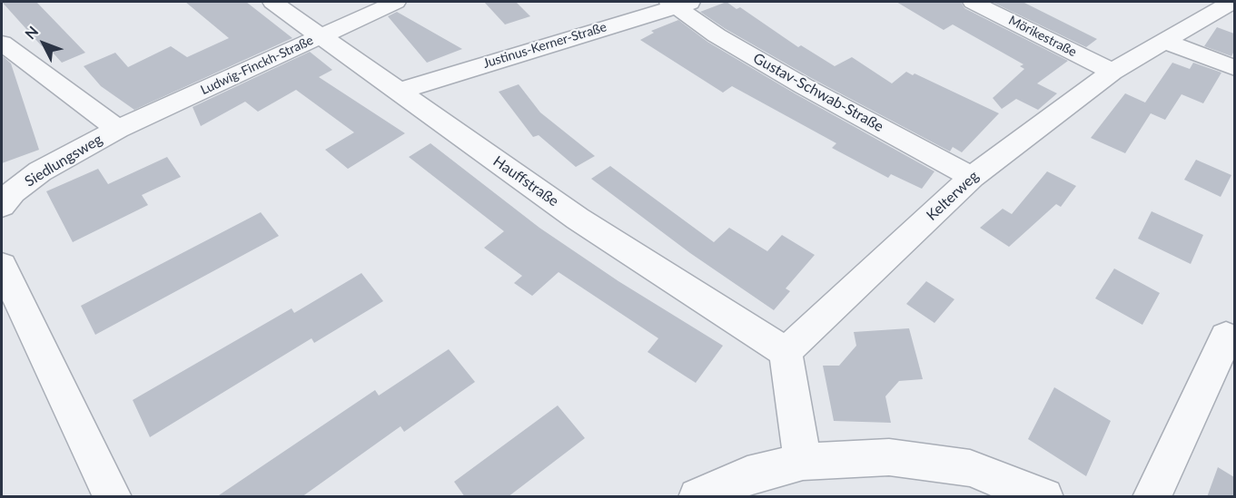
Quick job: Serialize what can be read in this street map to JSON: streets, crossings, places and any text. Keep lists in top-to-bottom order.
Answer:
{
  "streets": {
    "street": [
      "Mörikestraße",
      "Justinus-Kerner-Straße",
      "Ludwig-Finckh-Straße",
      "Gustav-Schwab-Straße",
      "Siedlungsweg",
      "Hauffstraße",
      "Kelterweg"
    ]
  },
  "crossings": [
    ["Mörikestraße", "Kelterweg"],
    ["Justinus-Kerner-Straße", "Gustav-Schwab-Straße"],
    ["Justinus-Kerner-Straße", "Hauffstraße"],
    ["Ludwig-Finckh-Straße", "Siedlungsweg"],
    ["Ludwig-Finckh-Straße", "Hauffstraße"],
    ["Gustav-Schwab-Straße", "Kelterweg"],
    ["Hauffstraße", "Kelterweg"]
  ],
  "north": "top left"
}
